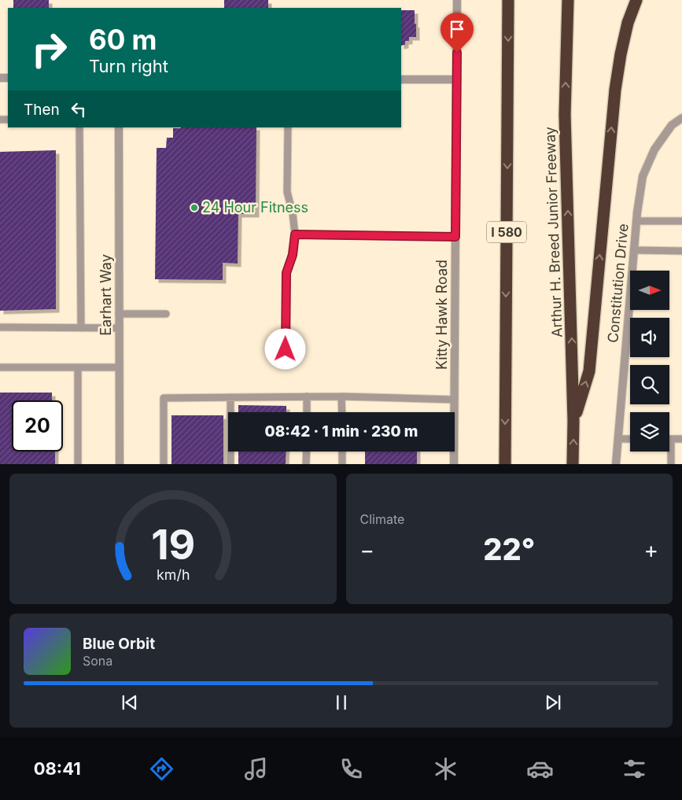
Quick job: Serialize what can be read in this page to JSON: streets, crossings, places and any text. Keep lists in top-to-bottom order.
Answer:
{
  "streets": {
    "highway": ["I 580", "Arthur H. Breed Junior Freeway"],
    "street": ["Constitution Drive", "Earhart Way", "Kitty Hawk Road"]
  },
  "places": ["24 Hour Fitness"],
  "north": "right",
  "page": {
    "turn": ["60 m", "Turn right"],
    "then": "Then",
    "limit": "20",
    "trip": "08:42 · 1 min · 230 m",
    "tile": "Climate",
    "heat": ["−", "22°", "+"],
    "song": ["Blue Orbit", "Sona"],
    "tabs": "08:41",
    "gauge": ["19", "km/h"]
  }
}
